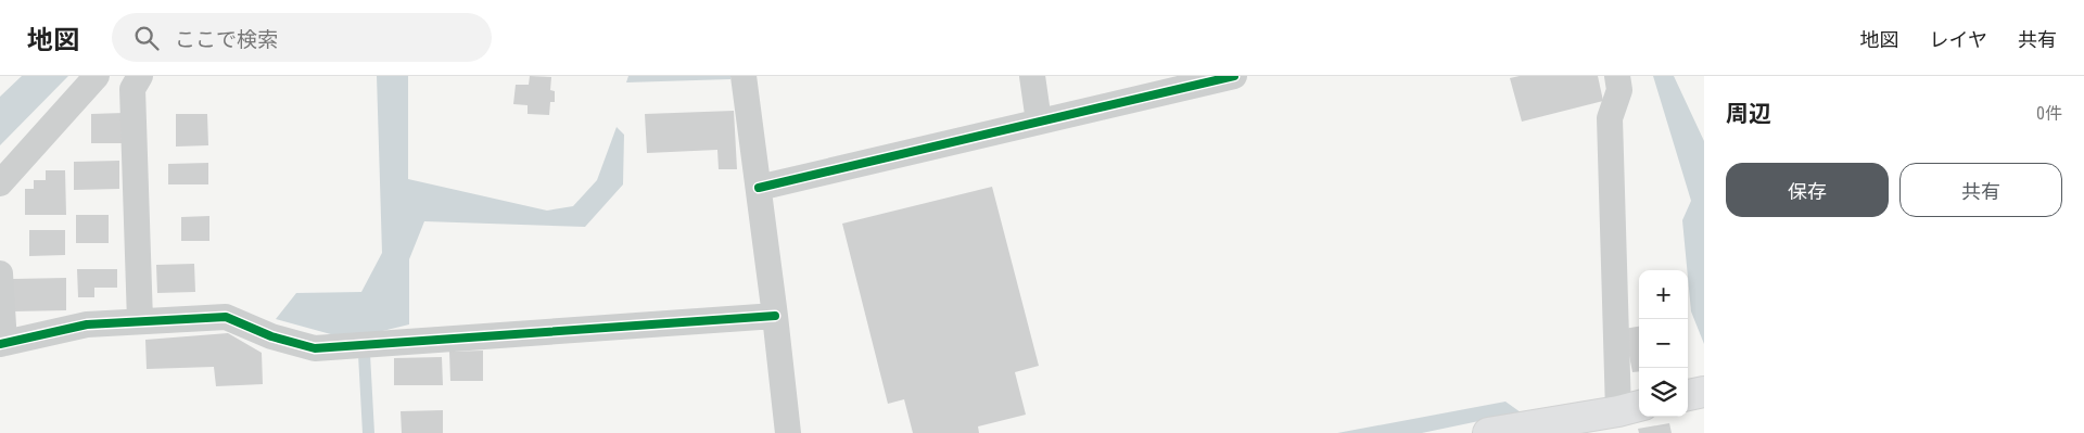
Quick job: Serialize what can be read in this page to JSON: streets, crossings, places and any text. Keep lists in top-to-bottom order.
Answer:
{
  "page": {
    "header": "地図",
    "search": "ここで検索",
    "nav": ["地図", "レイヤ", "共有"],
    "heading": ["周辺", "0件"],
    "buttons": ["保存", "共有"],
    "map_buttons": ["+", "−"]
  }
}
